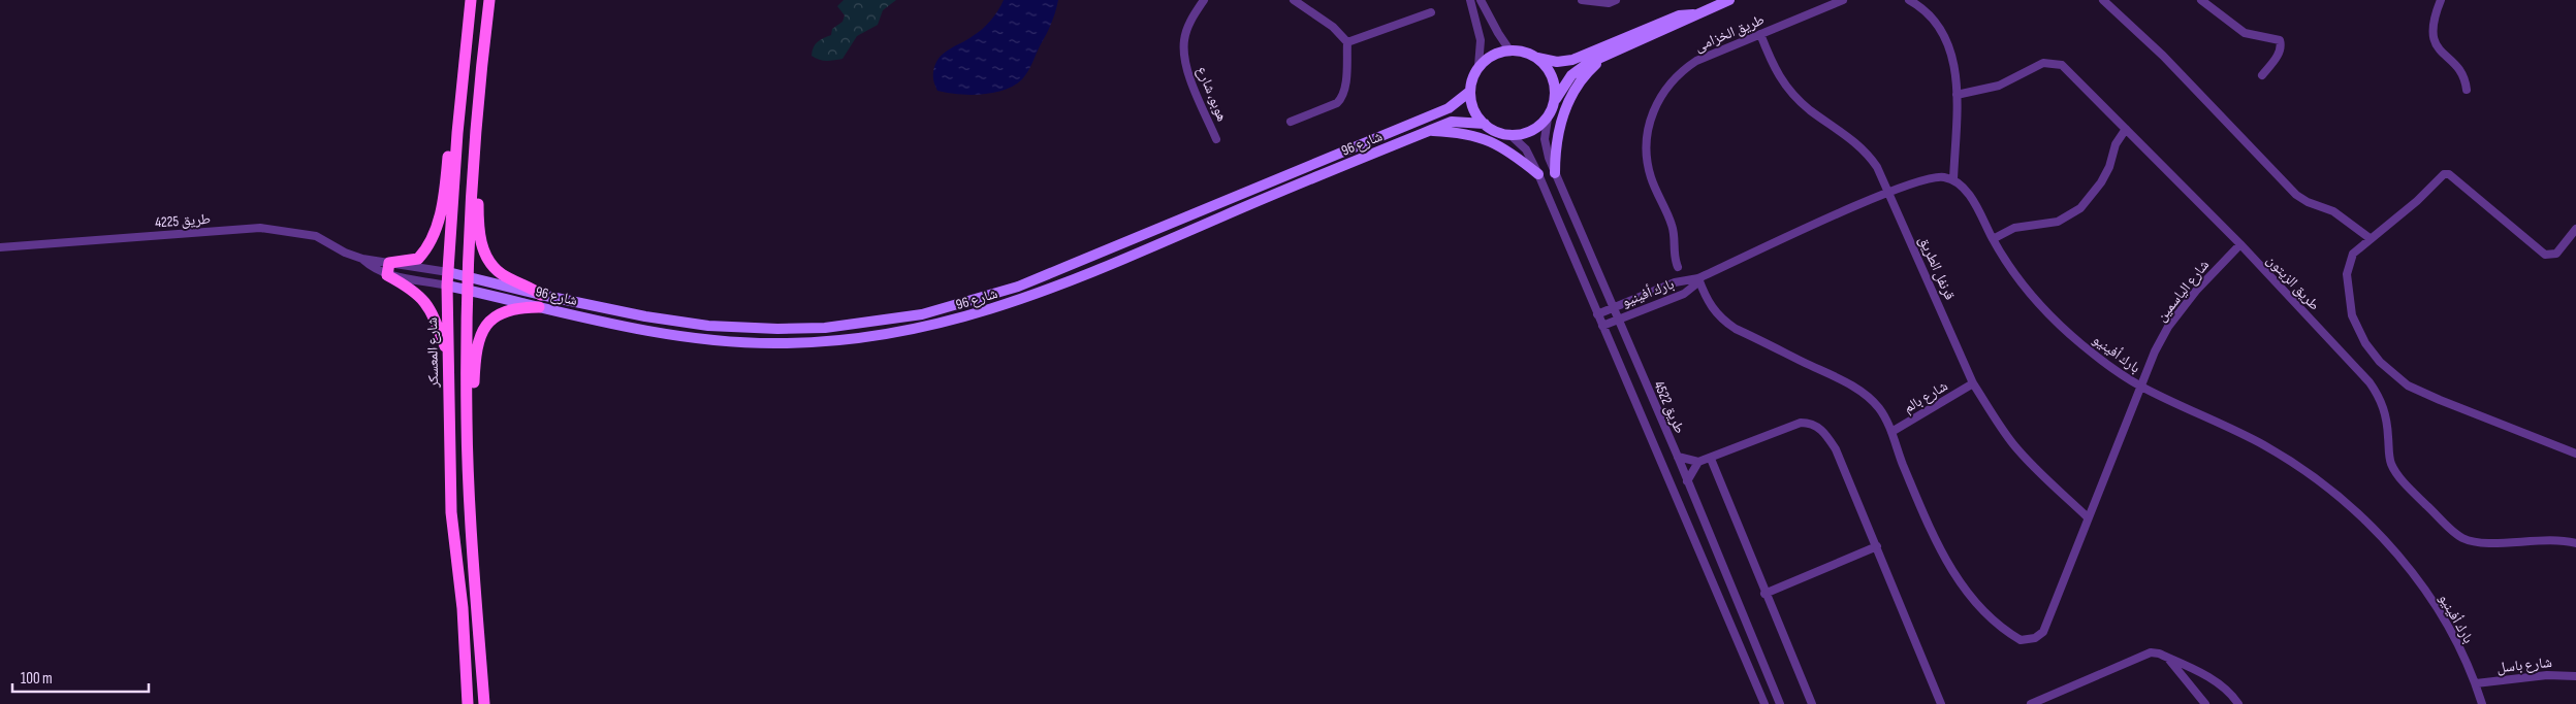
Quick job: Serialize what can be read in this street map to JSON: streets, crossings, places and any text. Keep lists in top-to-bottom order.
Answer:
{
  "streets": {
    "main road": ["شارع المعسكر"],
    "street": [
      "طريق الخزامى",
      "هوبو، شارع",
      "شارع 96",
      "طريق 4225",
      "قرنفل الطريق",
      "طريق الزيتون",
      "شارع الياسمين",
      "بارك أفينيو",
      "شارع بالم",
      "طريق 4522",
      "شارع باسل"
    ]
  },
  "crossings": [
    ["طريق الخزامى", "قرنفل الطريق"],
    ["شارع 96", "طريق 4225"],
    ["شارع 96", "شارع المعسكر"],
    ["شارع 96", "طريق 4522"],
    ["طريق 4225", "شارع المعسكر"],
    ["قرنفل الطريق", "شارع الياسمين"],
    ["قرنفل الطريق", "بارك أفينيو"],
    ["قرنفل الطريق", "شارع بالم"],
    ["طريق الزيتون", "شارع الياسمين"],
    ["طريق الزيتون", "بارك أفينيو"],
    ["شارع الياسمين", "بارك أفينيو"],
    ["شارع الياسمين", "شارع بالم"],
    ["بارك أفينيو", "طريق 4522"],
    ["بارك أفينيو", "شارع باسل"]
  ],
  "scale_bar": "100 m"
}
